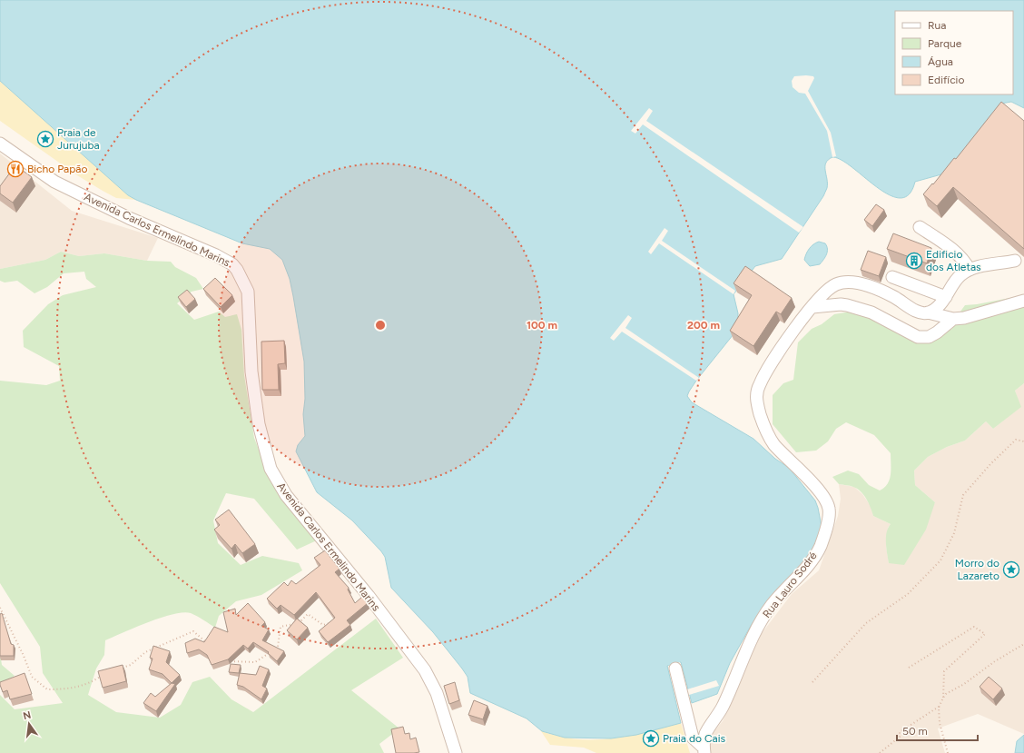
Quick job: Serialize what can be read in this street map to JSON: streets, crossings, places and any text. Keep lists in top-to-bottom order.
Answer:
{
  "streets": {
    "street": ["Avenida Carlos Ermelindo Marins", "Rua Lauro Sodré"]
  },
  "places": {
    "place": ["Praia de Jurujuba", "Morro do Lazareto", "Praia do Cais"],
    "restaurant": ["Bicho Papão"],
    "building": ["Edificio dos Atletas"]
  },
  "legend": [
    "Rua",
    "Parque",
    "Água",
    "Edifício"
  ],
  "scale_bar": "50 m",
  "north": "top",
  "rings": ["100 m", "200 m"]
}
